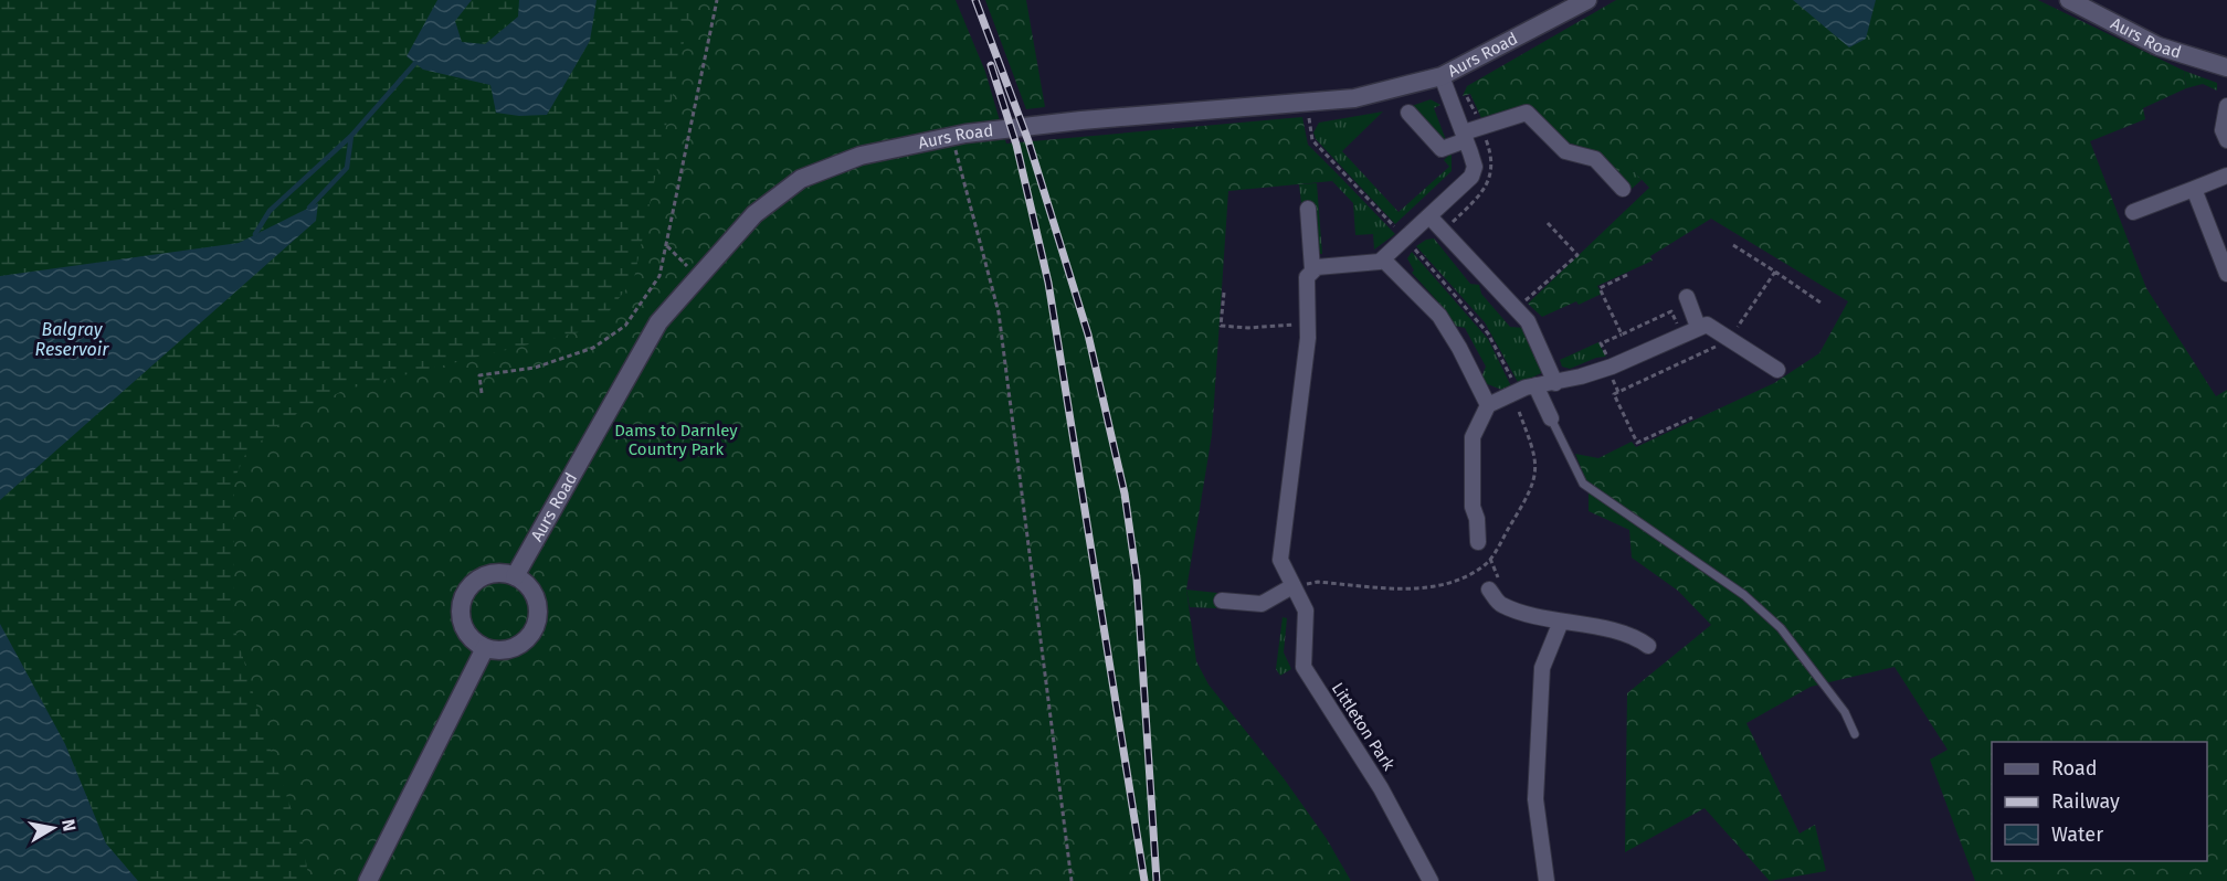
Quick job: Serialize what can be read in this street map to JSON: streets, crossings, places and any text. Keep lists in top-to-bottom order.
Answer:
{
  "streets": {
    "street": ["Aurs Road", "Littleton Park"]
  },
  "water": ["Balgray Reservoir"],
  "parks": ["Dams to Darnley Country Park"],
  "legend": ["Road", "Railway", "Water"],
  "north": "right"
}
